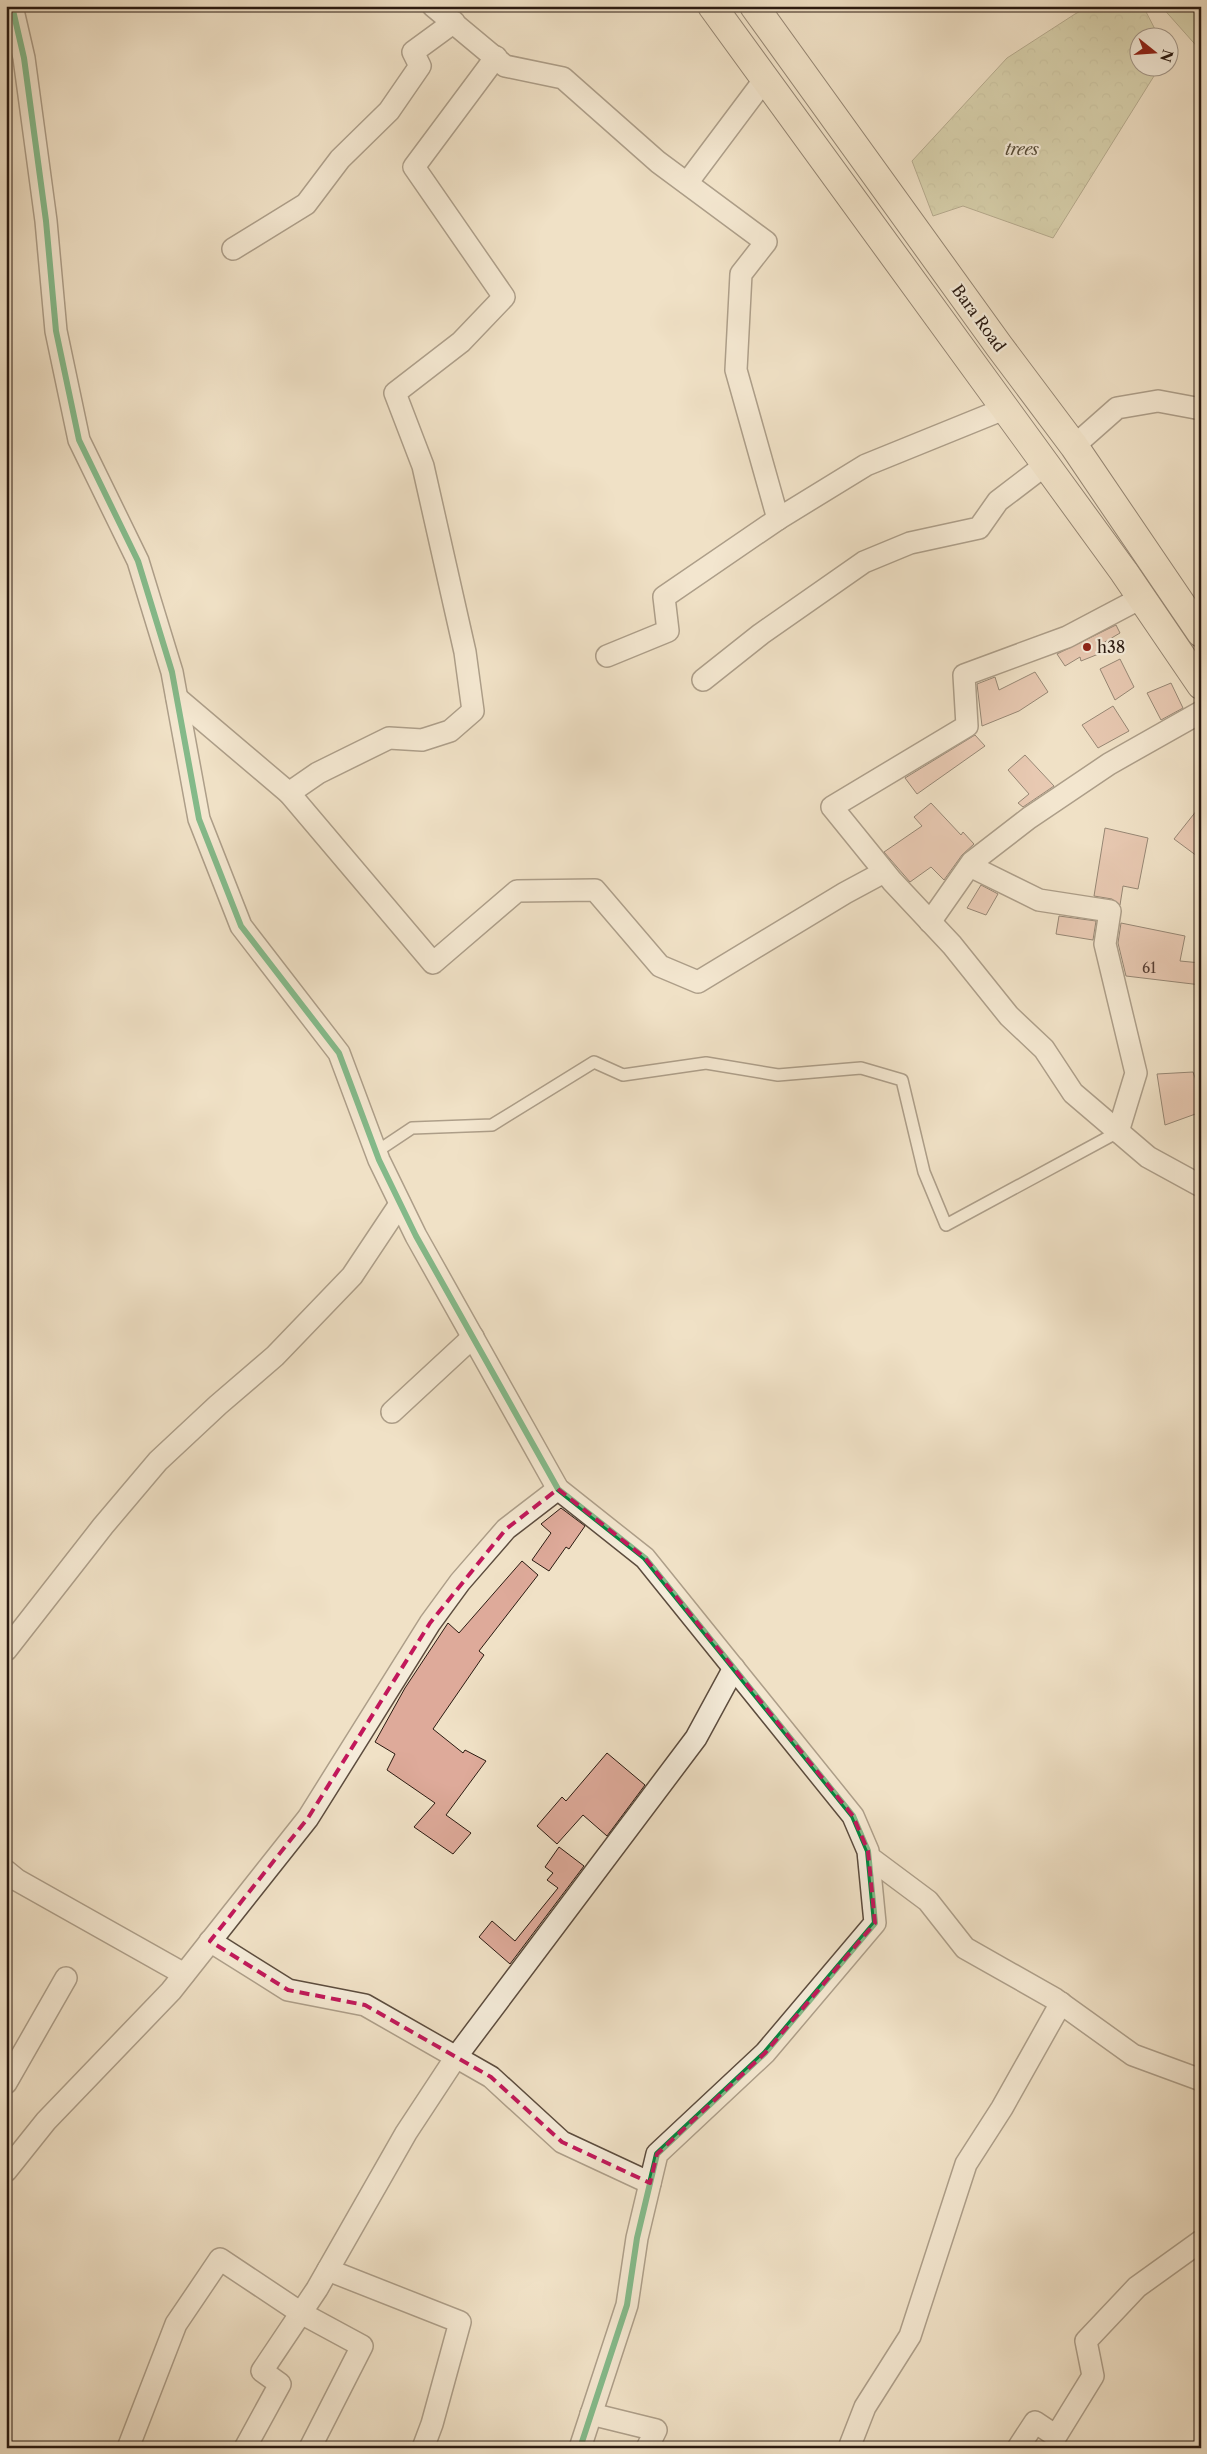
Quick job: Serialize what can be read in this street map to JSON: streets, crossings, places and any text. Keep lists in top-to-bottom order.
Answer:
{
  "streets": {
    "main road": ["Bara Road"]
  },
  "parks": ["trees"],
  "places": ["h38"],
  "house_numbers": ["61"],
  "north": "right"
}
